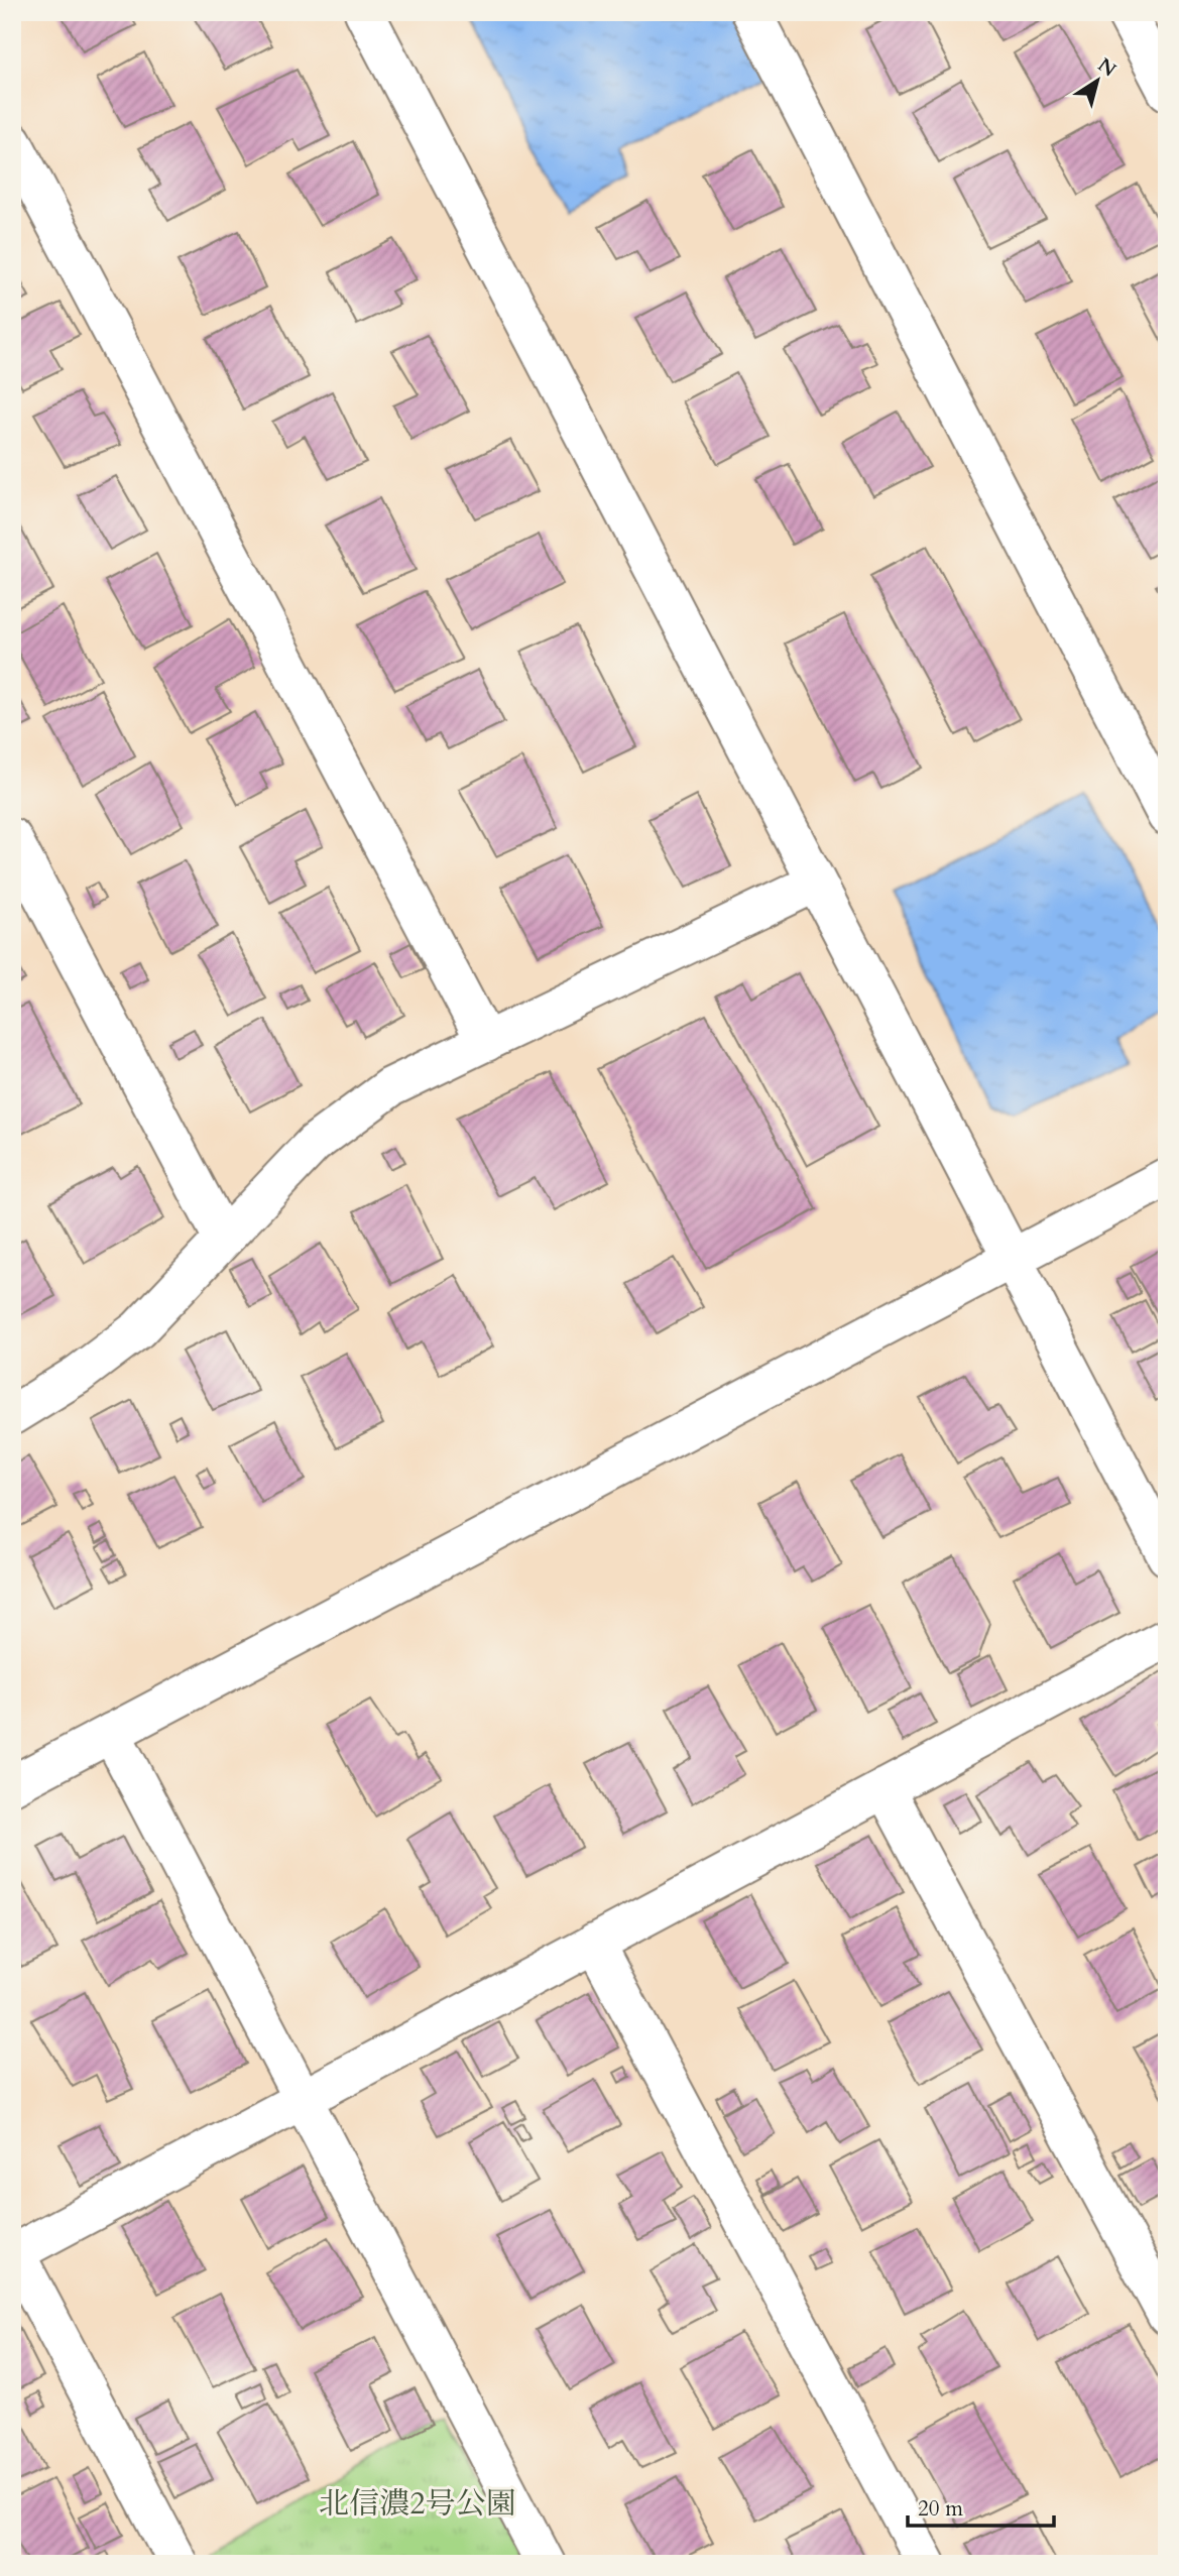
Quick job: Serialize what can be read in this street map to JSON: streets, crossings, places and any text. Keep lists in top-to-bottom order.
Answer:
{
  "parks": ["北信濃2号公園"],
  "scale_bar": "20 m",
  "north": "top right"
}
